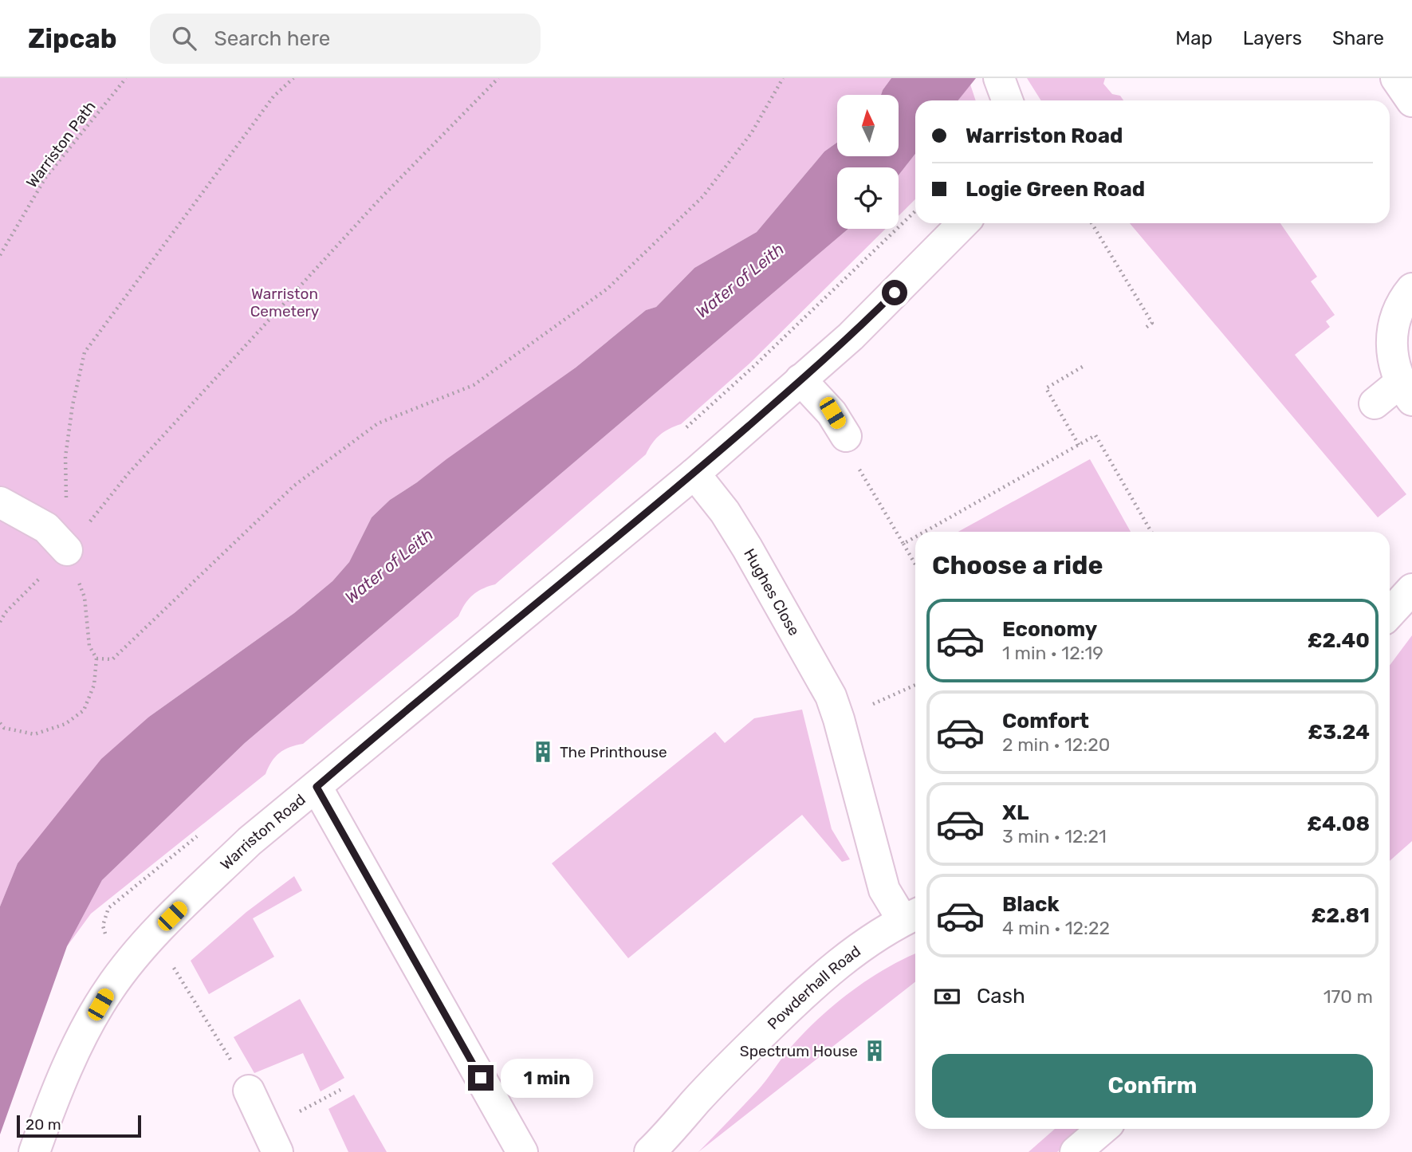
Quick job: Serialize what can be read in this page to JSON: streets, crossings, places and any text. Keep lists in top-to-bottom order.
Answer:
{
  "streets": {
    "street": ["Hughes Close", "Warriston Road", "Powderhall Road"],
    "path": ["Warriston Path"]
  },
  "crossings": [
    ["Hughes Close", "Warriston Road"],
    ["Hughes Close", "Powderhall Road"]
  ],
  "water": ["Water of Leith"],
  "parks": ["Warriston Cemetery"],
  "places": {
    "building": ["The Printhouse", "Spectrum House"]
  },
  "scale_bar": "20 m",
  "north": "top",
  "page": {
    "header": "Zipcab",
    "search": "Search here",
    "nav": ["Map", "Layers", "Share"],
    "banner": ["Warriston Road", "Logie Green Road"],
    "heading": "Choose a ride",
    "list": [
      {
        "name": "Economy",
        "note": "1 min · 12:19",
        "value": "£2.40"
      },
      {
        "name": "Comfort",
        "note": "2 min · 12:20",
        "value": "£3.24"
      },
      {
        "name": "XL",
        "note": "3 min · 12:21",
        "value": "£4.08"
      },
      {
        "name": "Black",
        "note": "4 min · 12:22",
        "value": "£2.81"
      }
    ],
    "pay": ["Cash", "170 m"],
    "buttons": "Confirm",
    "bubble": "1 min",
    "scale": "20 m"
  }
}
